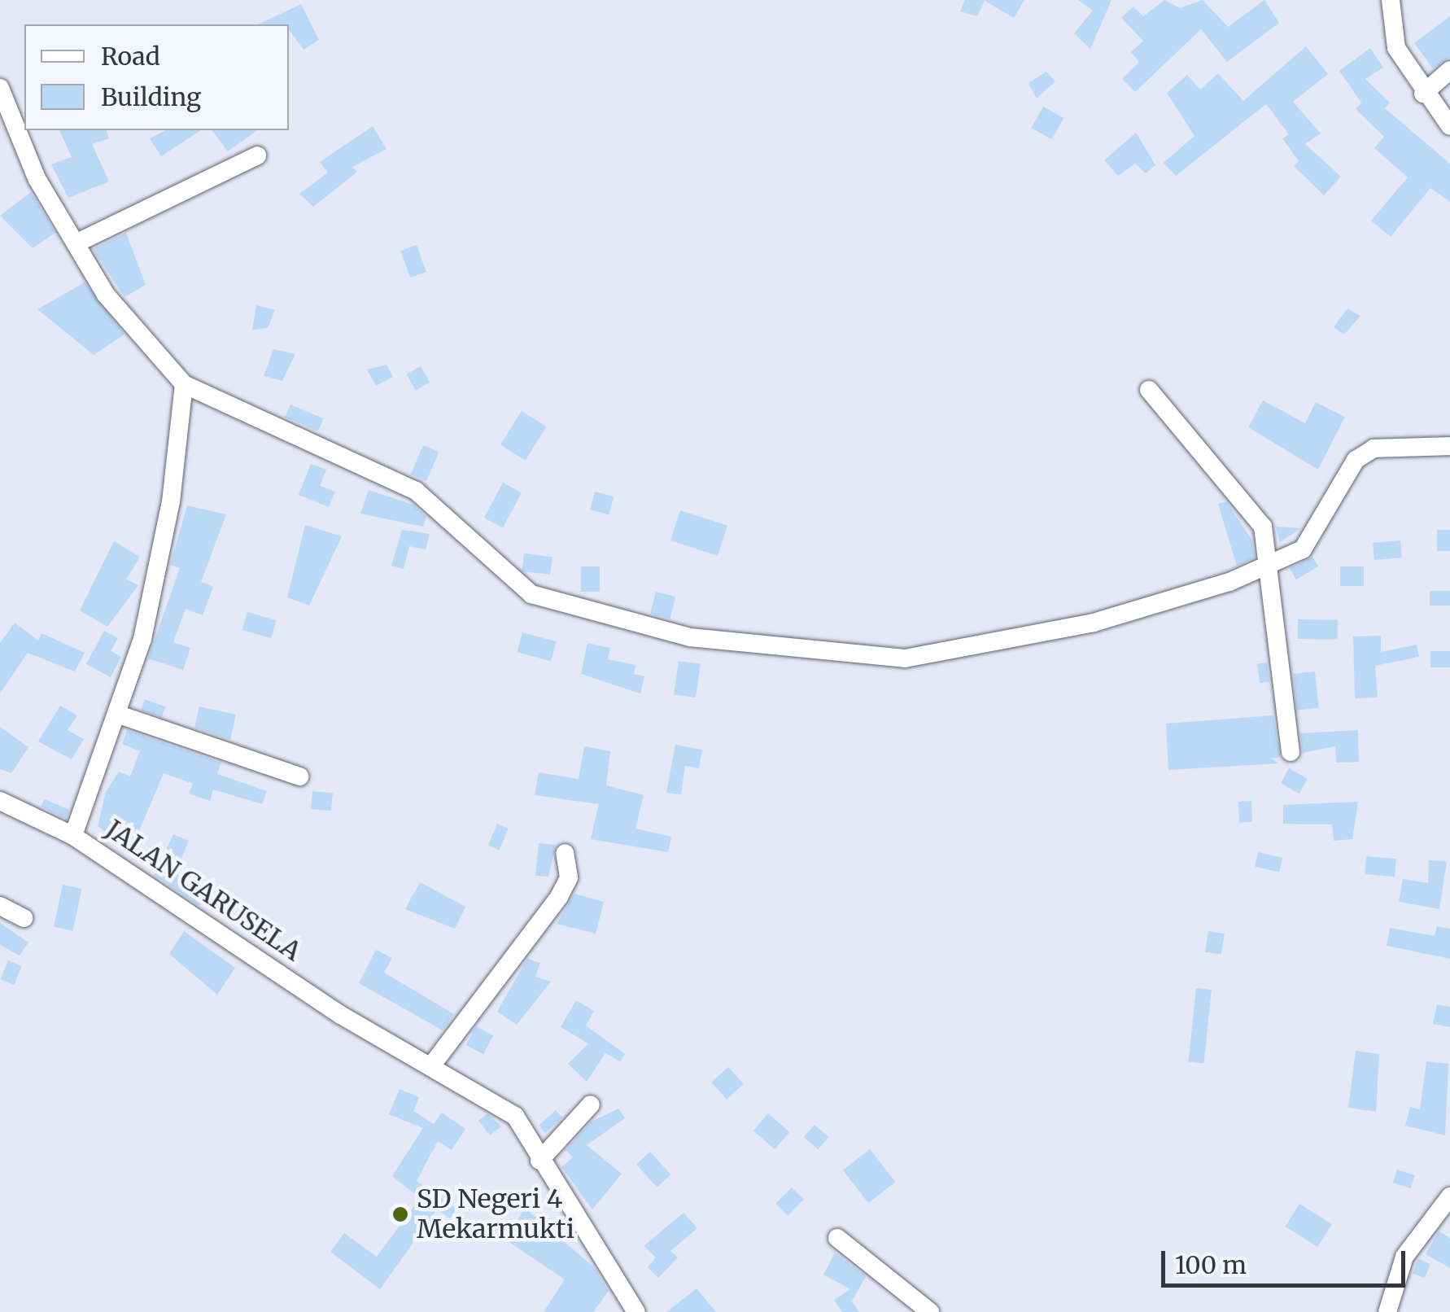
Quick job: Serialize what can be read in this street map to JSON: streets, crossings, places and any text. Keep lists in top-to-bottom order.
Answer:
{
  "streets": {
    "street": ["JALAN GARUSELA"]
  },
  "places": ["SD Negeri 4 Mekarmukti"],
  "legend": ["Road", "Building"],
  "scale_bar": "100 m"
}
